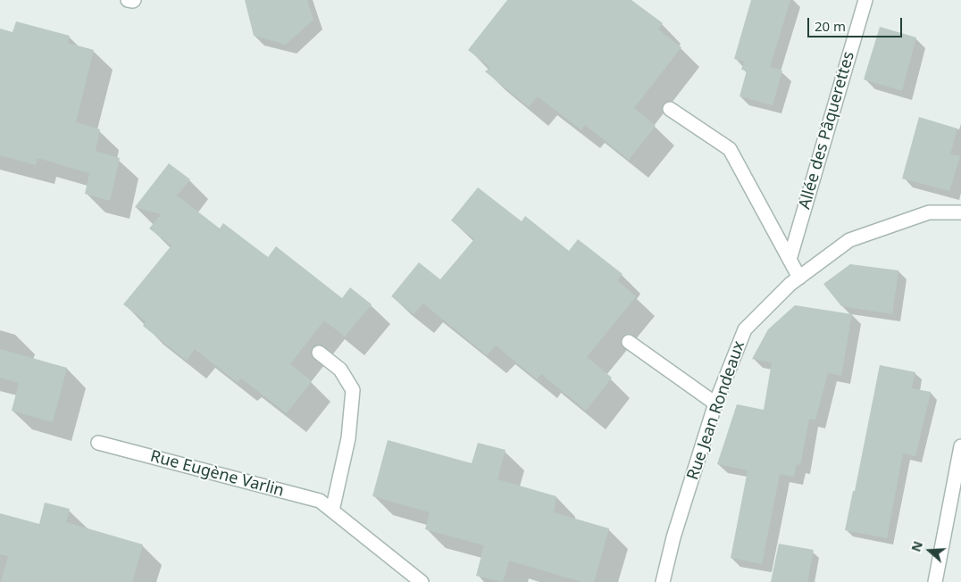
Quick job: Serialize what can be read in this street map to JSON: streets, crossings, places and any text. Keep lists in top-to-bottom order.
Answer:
{
  "streets": {
    "street": ["Allée des Pâquerettes", "Rue Jean Rondeaux", "Rue Eugène Varlin"]
  },
  "scale_bar": "20 m",
  "north": "left"
}
